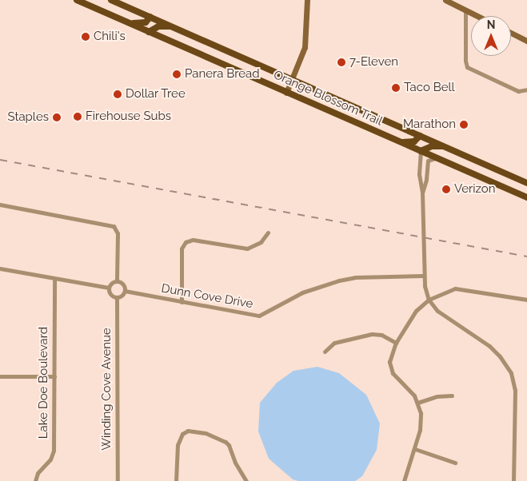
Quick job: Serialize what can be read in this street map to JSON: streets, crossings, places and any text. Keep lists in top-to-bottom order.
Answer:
{
  "streets": {
    "main road": ["Orange Blossom Trail"],
    "street": ["Dunn Cove Drive", "Lake Doe Boulevard", "Winding Cove Avenue"]
  },
  "crossings": [
    ["Dunn Cove Drive", "Winding Cove Avenue"]
  ],
  "places": [
    "Chili's",
    "7-Eleven",
    "Panera Bread",
    "Taco Bell",
    "Dollar Tree",
    "Firehouse Subs",
    "Staples",
    "Marathon",
    "Verizon"
  ],
  "north": "top"
}
